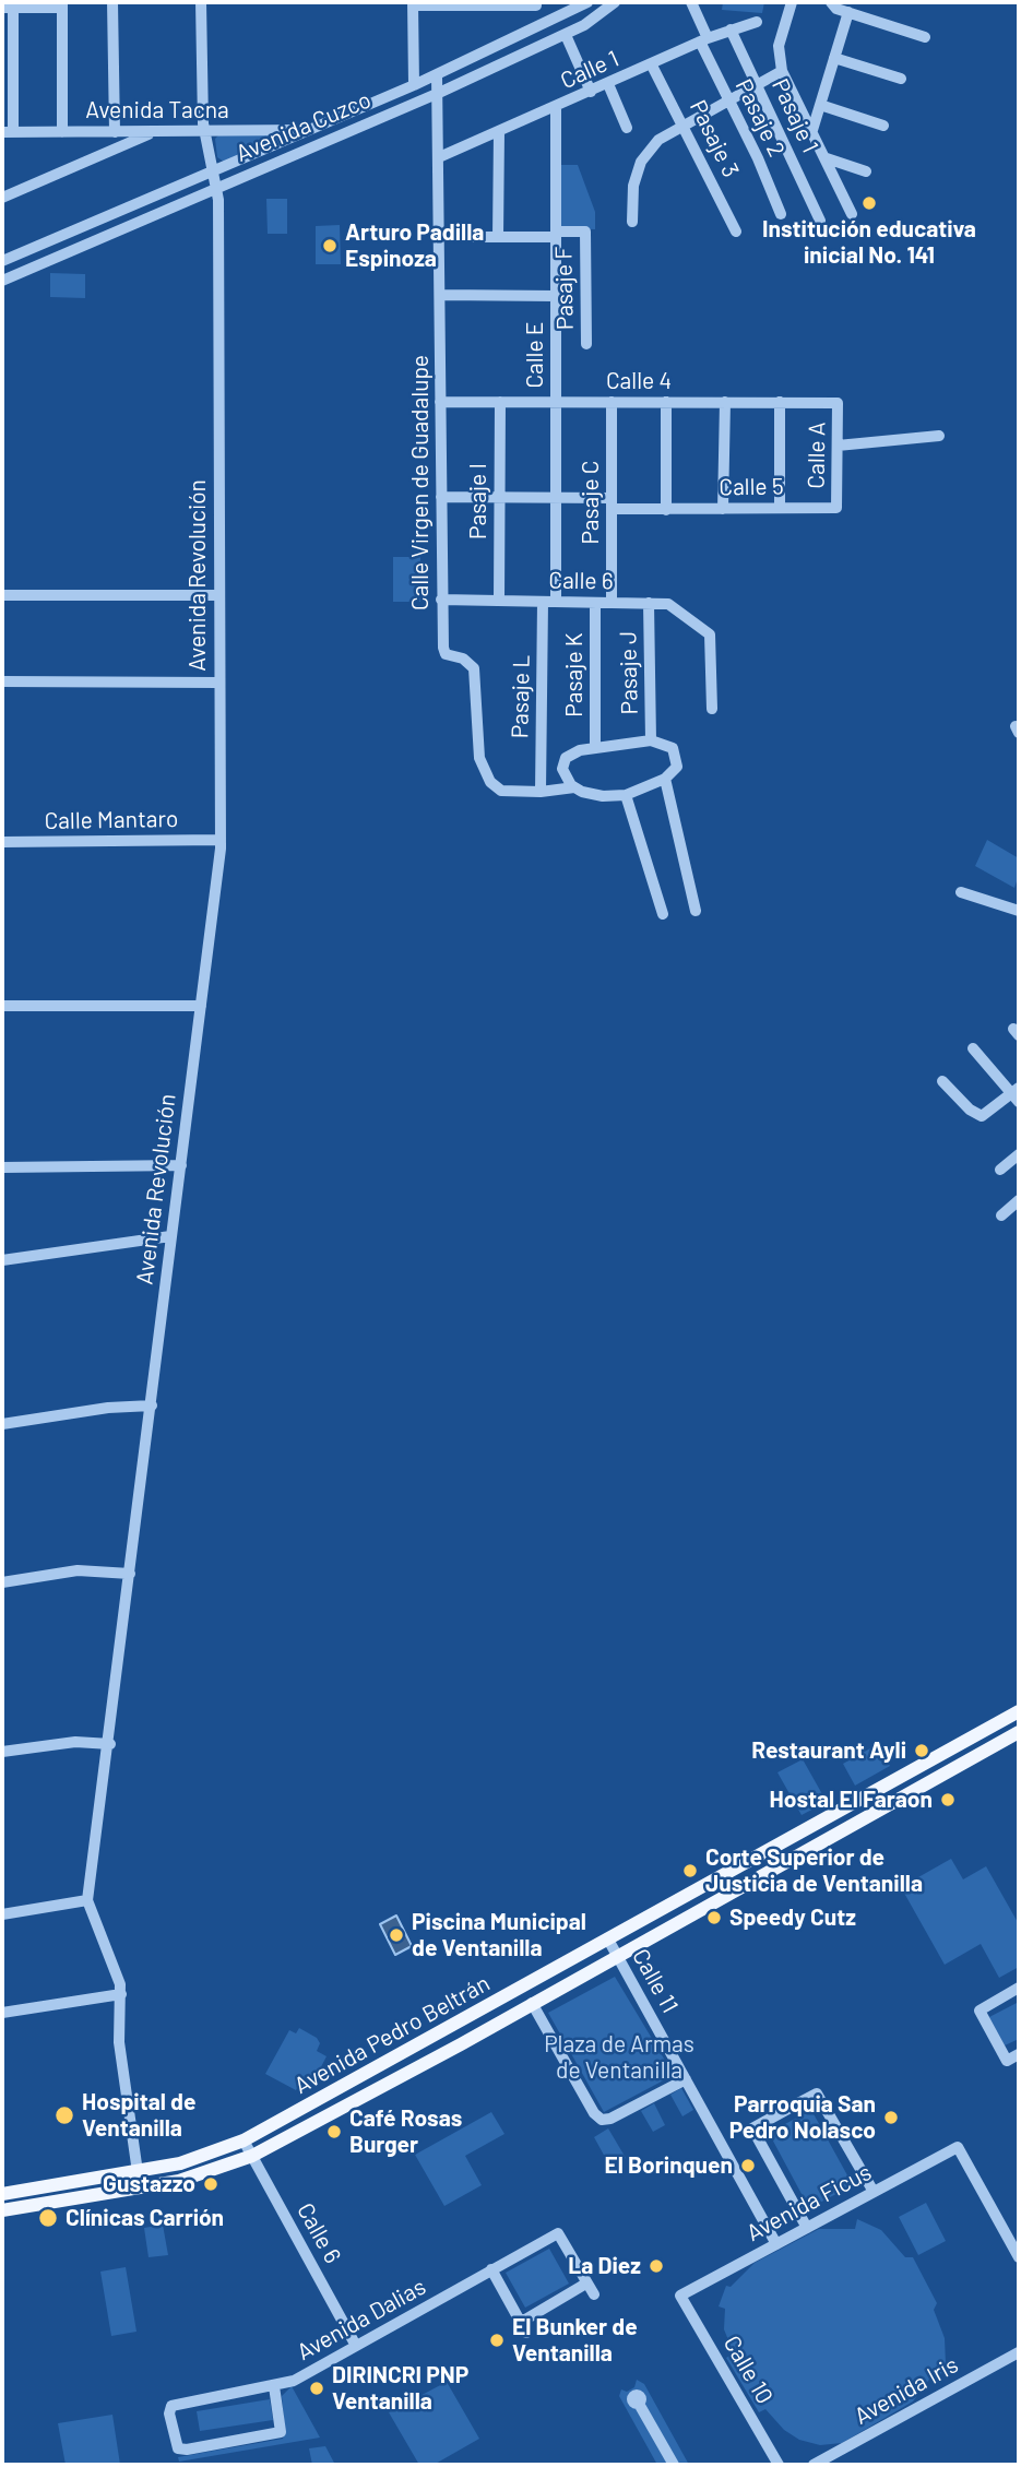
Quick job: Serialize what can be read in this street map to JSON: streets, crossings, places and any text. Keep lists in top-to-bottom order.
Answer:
{
  "streets": {
    "main road": ["Avenida Pedro Beltrán"],
    "street": [
      "Calle 1",
      "Avenida Tacna",
      "Pasaje 1",
      "Pasaje 2",
      "Avenida Cuzco",
      "Pasaje 3",
      "Pasaje F",
      "Calle E",
      "Calle 4",
      "Calle A",
      "Calle Virgen de Guadalupe",
      "Calle 5",
      "Pasaje I",
      "Pasaje C",
      "Avenida Revolución",
      "Calle 6",
      "Pasaje J",
      "Pasaje K",
      "Pasaje L",
      "Calle Mantaro",
      "Calle 11",
      "Avenida Ficus",
      "Avenida Dalias",
      "Calle 10",
      "Avenida Iris"
    ]
  },
  "crossings": [
    ["Calle 1", "Pasaje 1"],
    ["Calle 1", "Pasaje 2"],
    ["Calle 1", "Pasaje 3"],
    ["Calle 1", "Calle E"],
    ["Calle 1", "Calle Virgen de Guadalupe"],
    ["Avenida Tacna", "Avenida Cuzco"],
    ["Avenida Tacna", "Avenida Revolución"],
    ["Avenida Cuzco", "Calle Virgen de Guadalupe"],
    ["Avenida Cuzco", "Avenida Revolución"],
    ["Pasaje F", "Calle E"],
    ["Calle E", "Calle 4"],
    ["Calle E", "Calle 5"],
    ["Calle E", "Calle 6"],
    ["Calle 4", "Calle A"],
    ["Calle 4", "Calle Virgen de Guadalupe"],
    ["Calle 4", "Pasaje I"],
    ["Calle 4", "Pasaje C"],
    ["Calle A", "Calle 5"],
    ["Calle Virgen de Guadalupe", "Calle 5"],
    ["Calle Virgen de Guadalupe", "Calle 6"],
    ["Calle Virgen de Guadalupe", "Pasaje L"],
    ["Calle 5", "Pasaje I"],
    ["Calle 5", "Pasaje C"],
    ["Pasaje I", "Calle 6"],
    ["Pasaje C", "Calle 6"],
    ["Avenida Revolución", "Calle Mantaro"],
    ["Avenida Revolución", "Avenida Pedro Beltrán"],
    ["Calle 6", "Pasaje J"],
    ["Calle 6", "Pasaje K"],
    ["Calle 6", "Pasaje L"],
    ["Calle 6", "Avenida Pedro Beltrán"],
    ["Calle 6", "Avenida Dalias"],
    ["Calle 11", "Avenida Pedro Beltrán"],
    ["Calle 11", "Avenida Ficus"],
    ["Avenida Ficus", "Calle 10"]
  ],
  "parks": ["Plaza de Armas de Ventanilla"],
  "places": [
    "Institución educativa inicial No. 141",
    "Arturo Padilla Espinoza",
    "Restaurant Ayli",
    "Hostal El Faraon",
    "Corte Superior de Justicia de Ventanilla",
    "Speedy Cutz",
    "Piscina Municipal de Ventanilla",
    "Hospital de Ventanilla",
    "Parroquia San Pedro Nolasco",
    "Café Rosas Burger",
    "El Borinquen",
    "Gustazzo",
    "Clínicas Carrión",
    "La Diez",
    "El Bunker de Ventanilla",
    "DIRINCRI PNP Ventanilla"
  ]
}
